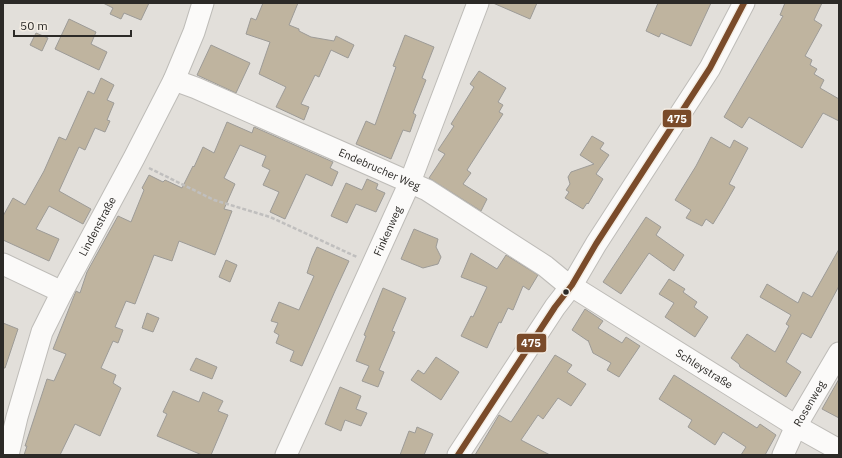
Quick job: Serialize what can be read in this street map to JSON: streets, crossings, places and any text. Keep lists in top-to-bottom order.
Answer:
{
  "streets": {
    "street": [
      "Endebrucher Weg",
      "Lindenstraße",
      "Finkenweg",
      "Schleystraße",
      "Rosenweg"
    ]
  },
  "crossings": [
    ["Endebrucher Weg", "Lindenstraße"],
    ["Endebrucher Weg", "Finkenweg"],
    ["Endebrucher Weg", "Schleystraße"],
    ["Schleystraße", "Rosenweg"]
  ],
  "lines": ["transit line 475"],
  "scale_bar": "50 m"
}
